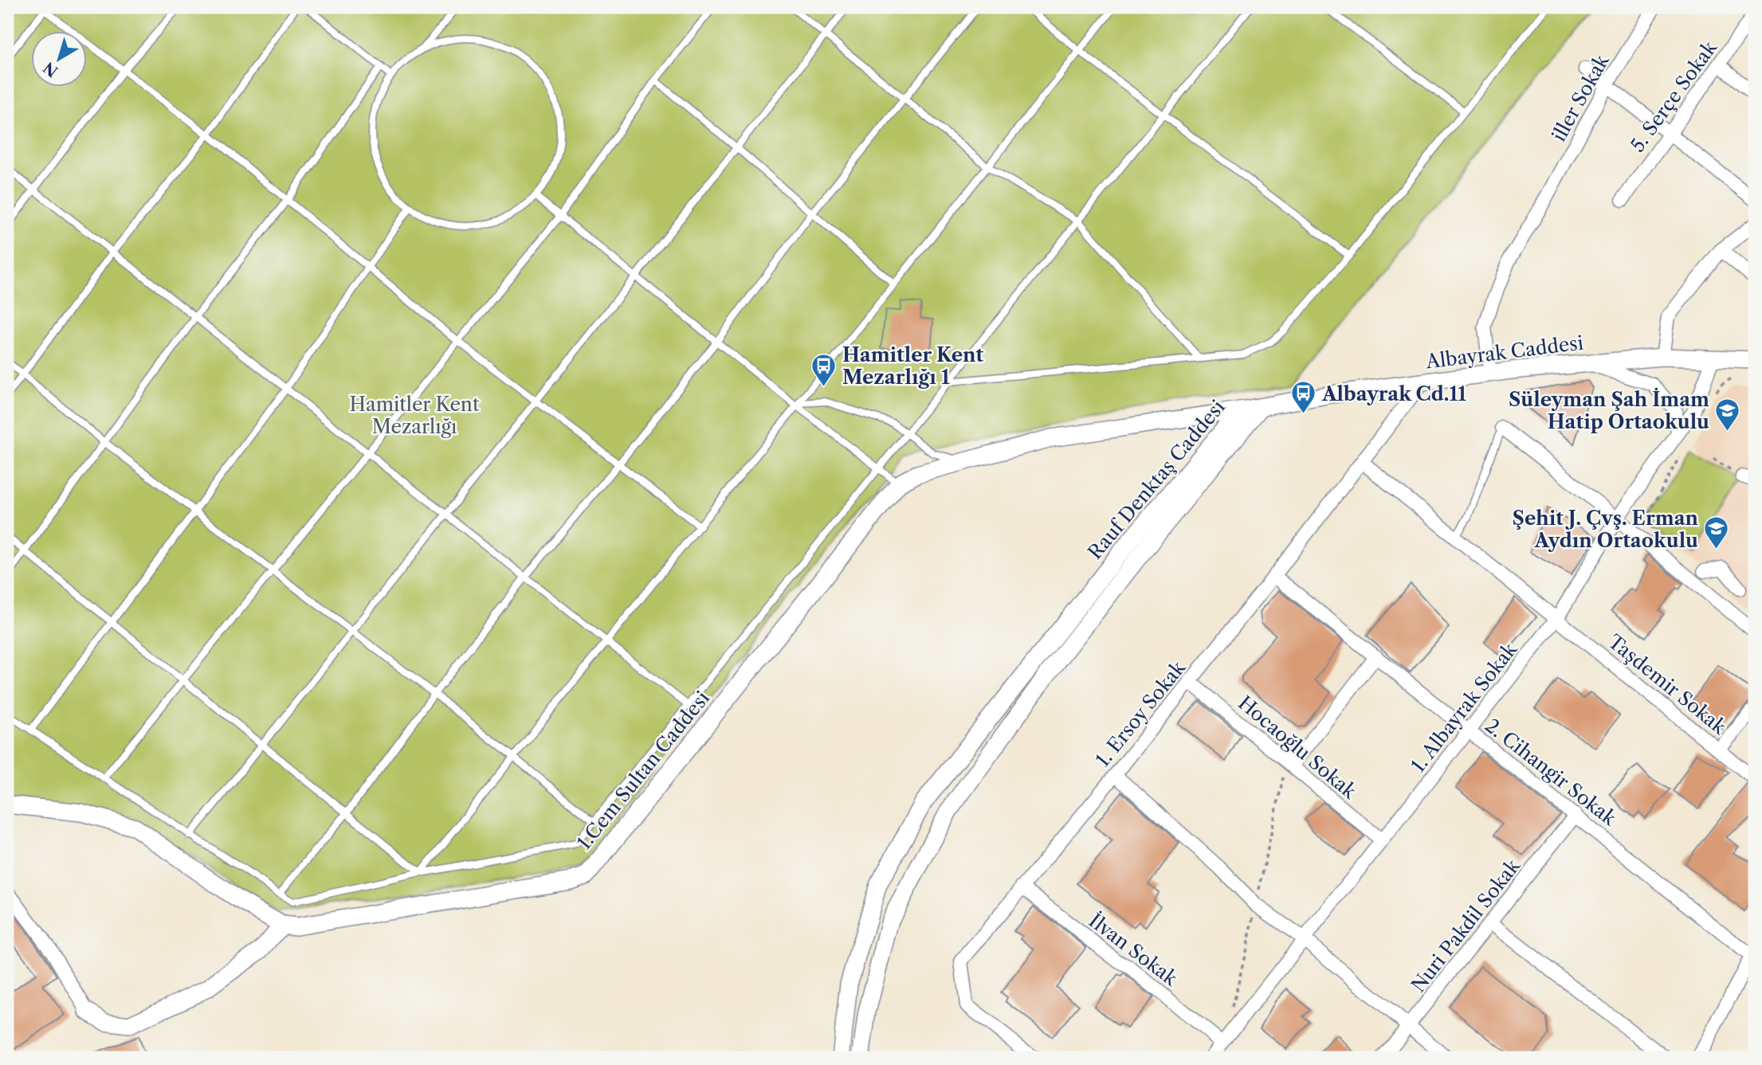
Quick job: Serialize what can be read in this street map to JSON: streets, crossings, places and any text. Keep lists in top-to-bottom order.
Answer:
{
  "streets": {
    "street": [
      "5. Serçe Sokak",
      "iller Sokak",
      "Albayrak Caddesi",
      "Rauf Denktaş Caddesi",
      "Taşdemir Sokak",
      "1. Albayrak Sokak",
      "1. Ersoy Sokak",
      "Hocaoğlu Sokak",
      "1.Cem Sultan Caddesi",
      "2. Cihangir Sokak",
      "Nuri Pakdil Sokak",
      "İlvan Sokak"
    ]
  },
  "crossings": [
    ["iller Sokak", "Albayrak Caddesi"],
    ["Albayrak Caddesi", "Rauf Denktaş Caddesi"],
    ["Albayrak Caddesi", "1. Albayrak Sokak"],
    ["Albayrak Caddesi", "1. Ersoy Sokak"],
    ["Rauf Denktaş Caddesi", "1.Cem Sultan Caddesi"],
    ["Taşdemir Sokak", "1. Albayrak Sokak"],
    ["Taşdemir Sokak", "1. Ersoy Sokak"],
    ["1. Albayrak Sokak", "Hocaoğlu Sokak"],
    ["1. Albayrak Sokak", "2. Cihangir Sokak"],
    ["1. Albayrak Sokak", "İlvan Sokak"],
    ["1. Ersoy Sokak", "Hocaoğlu Sokak"],
    ["1. Ersoy Sokak", "2. Cihangir Sokak"],
    ["1. Ersoy Sokak", "İlvan Sokak"],
    ["2. Cihangir Sokak", "Nuri Pakdil Sokak"]
  ],
  "parks": ["Hamitler Kent Mezarlığı"],
  "places": {
    "bus stop": ["Hamitler Kent Mezarlığı 1", "Albayrak Cd.11"],
    "school or university": ["Süleyman Şah İmam Hatip Ortaokulu", "Şehit J. Çvş. Erman Aydın Ortaokulu"]
  },
  "north": "bottom left"
}
